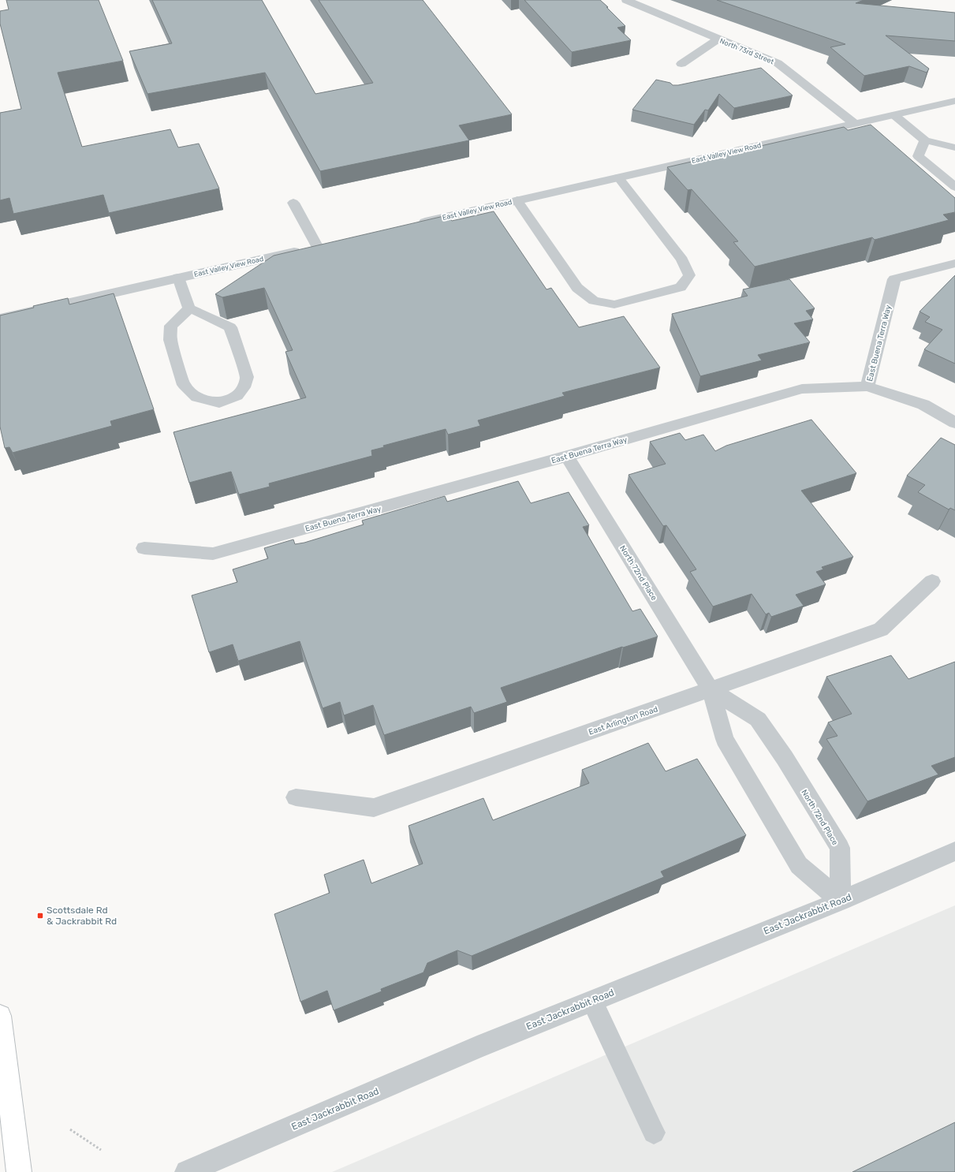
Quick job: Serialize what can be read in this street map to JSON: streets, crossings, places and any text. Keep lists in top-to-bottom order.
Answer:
{
  "streets": {
    "street": [
      "North 73rd Street",
      "East Valley View Road",
      "East Buena Terra Way",
      "North 72nd Place",
      "East Arlington Road",
      "East Jackrabbit Road"
    ]
  },
  "crossings": [
    ["North 73rd Street", "East Valley View Road"],
    ["East Buena Terra Way", "North 72nd Place"],
    ["North 72nd Place", "East Arlington Road"],
    ["North 72nd Place", "East Jackrabbit Road"]
  ],
  "places": {
    "transit": ["Scottsdale Rd & Jackrabbit Rd"]
  }
}
